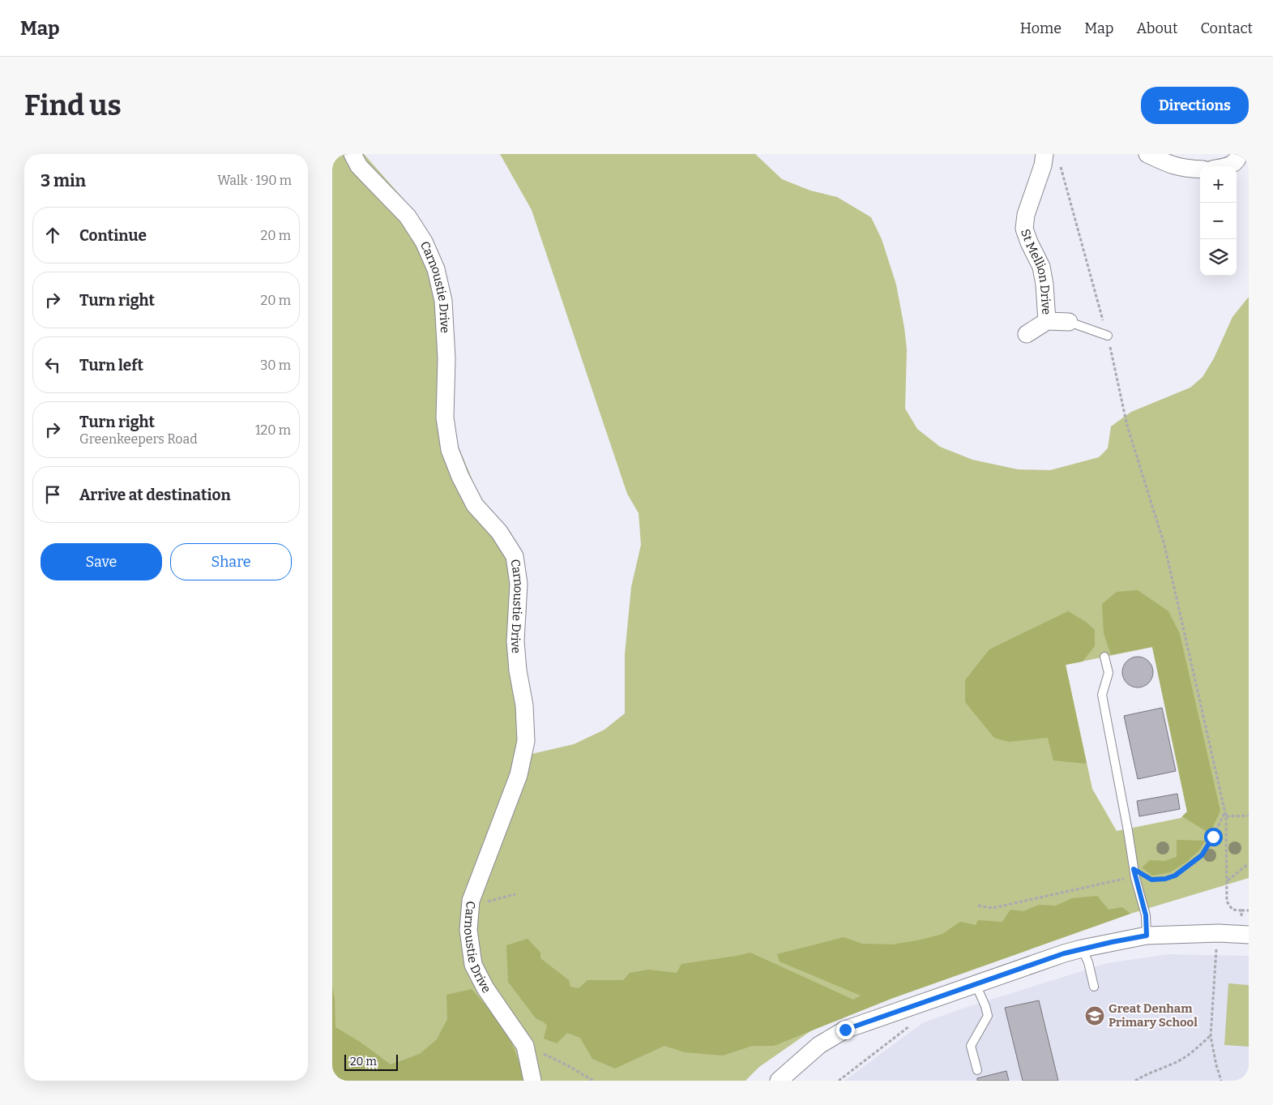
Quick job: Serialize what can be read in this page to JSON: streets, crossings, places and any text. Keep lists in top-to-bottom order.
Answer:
{
  "streets": {
    "street": ["St Mellion Drive", "Carnoustie Drive"]
  },
  "places": {
    "school or university": ["Great Denham Primary School"]
  },
  "scale_bar": "20 m",
  "page": {
    "header": "Map",
    "nav": [
      "Home",
      "Map",
      "About",
      "Contact"
    ],
    "buttons": [
      "Directions",
      ["Save", "Share"]
    ],
    "title": "Find us",
    "heading": ["3 min", "Walk · 190 m"],
    "map_buttons": ["+", "−"],
    "list": [
      ["Continue", "20 m"],
      ["Turn right", "20 m"],
      ["Turn left", "30 m"],
      ["Turn right", "Greenkeepers Road", "120 m"],
      "Arrive at destination"
    ],
    "scale": "20 m"
  }
}
